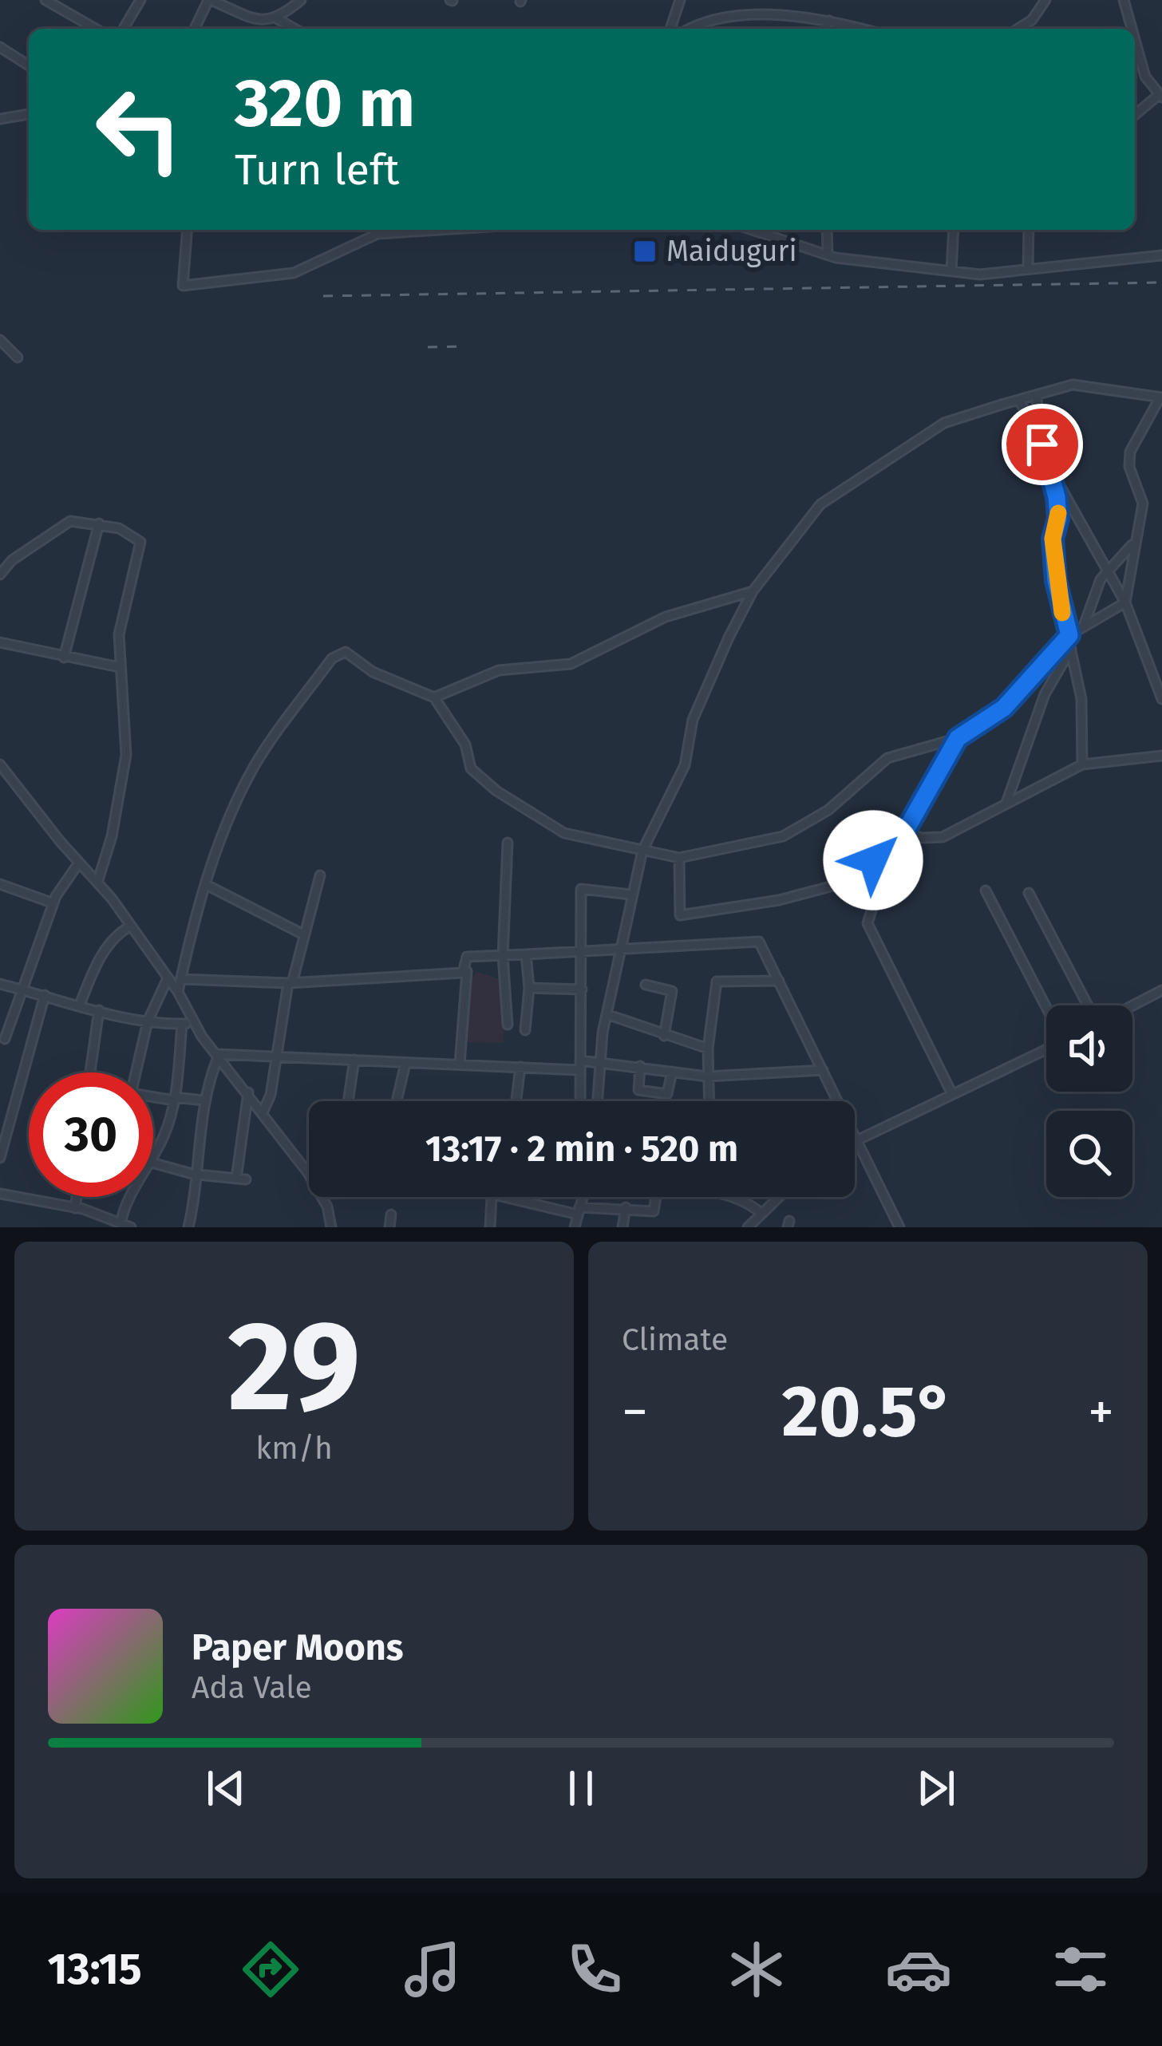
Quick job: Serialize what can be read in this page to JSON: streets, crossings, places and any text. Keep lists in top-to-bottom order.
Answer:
{
  "places": {
    "transit": ["Maiduguri"]
  },
  "page": {
    "turn": ["320 m", "Turn left"],
    "limit": "30",
    "trip": "13:17 · 2 min · 520 m",
    "tile": [
      ["29", "km/h"],
      "Climate"
    ],
    "heat": ["−", "20.5°", "+"],
    "song": ["Paper Moons", "Ada Vale"],
    "tabs": "13:15"
  }
}
